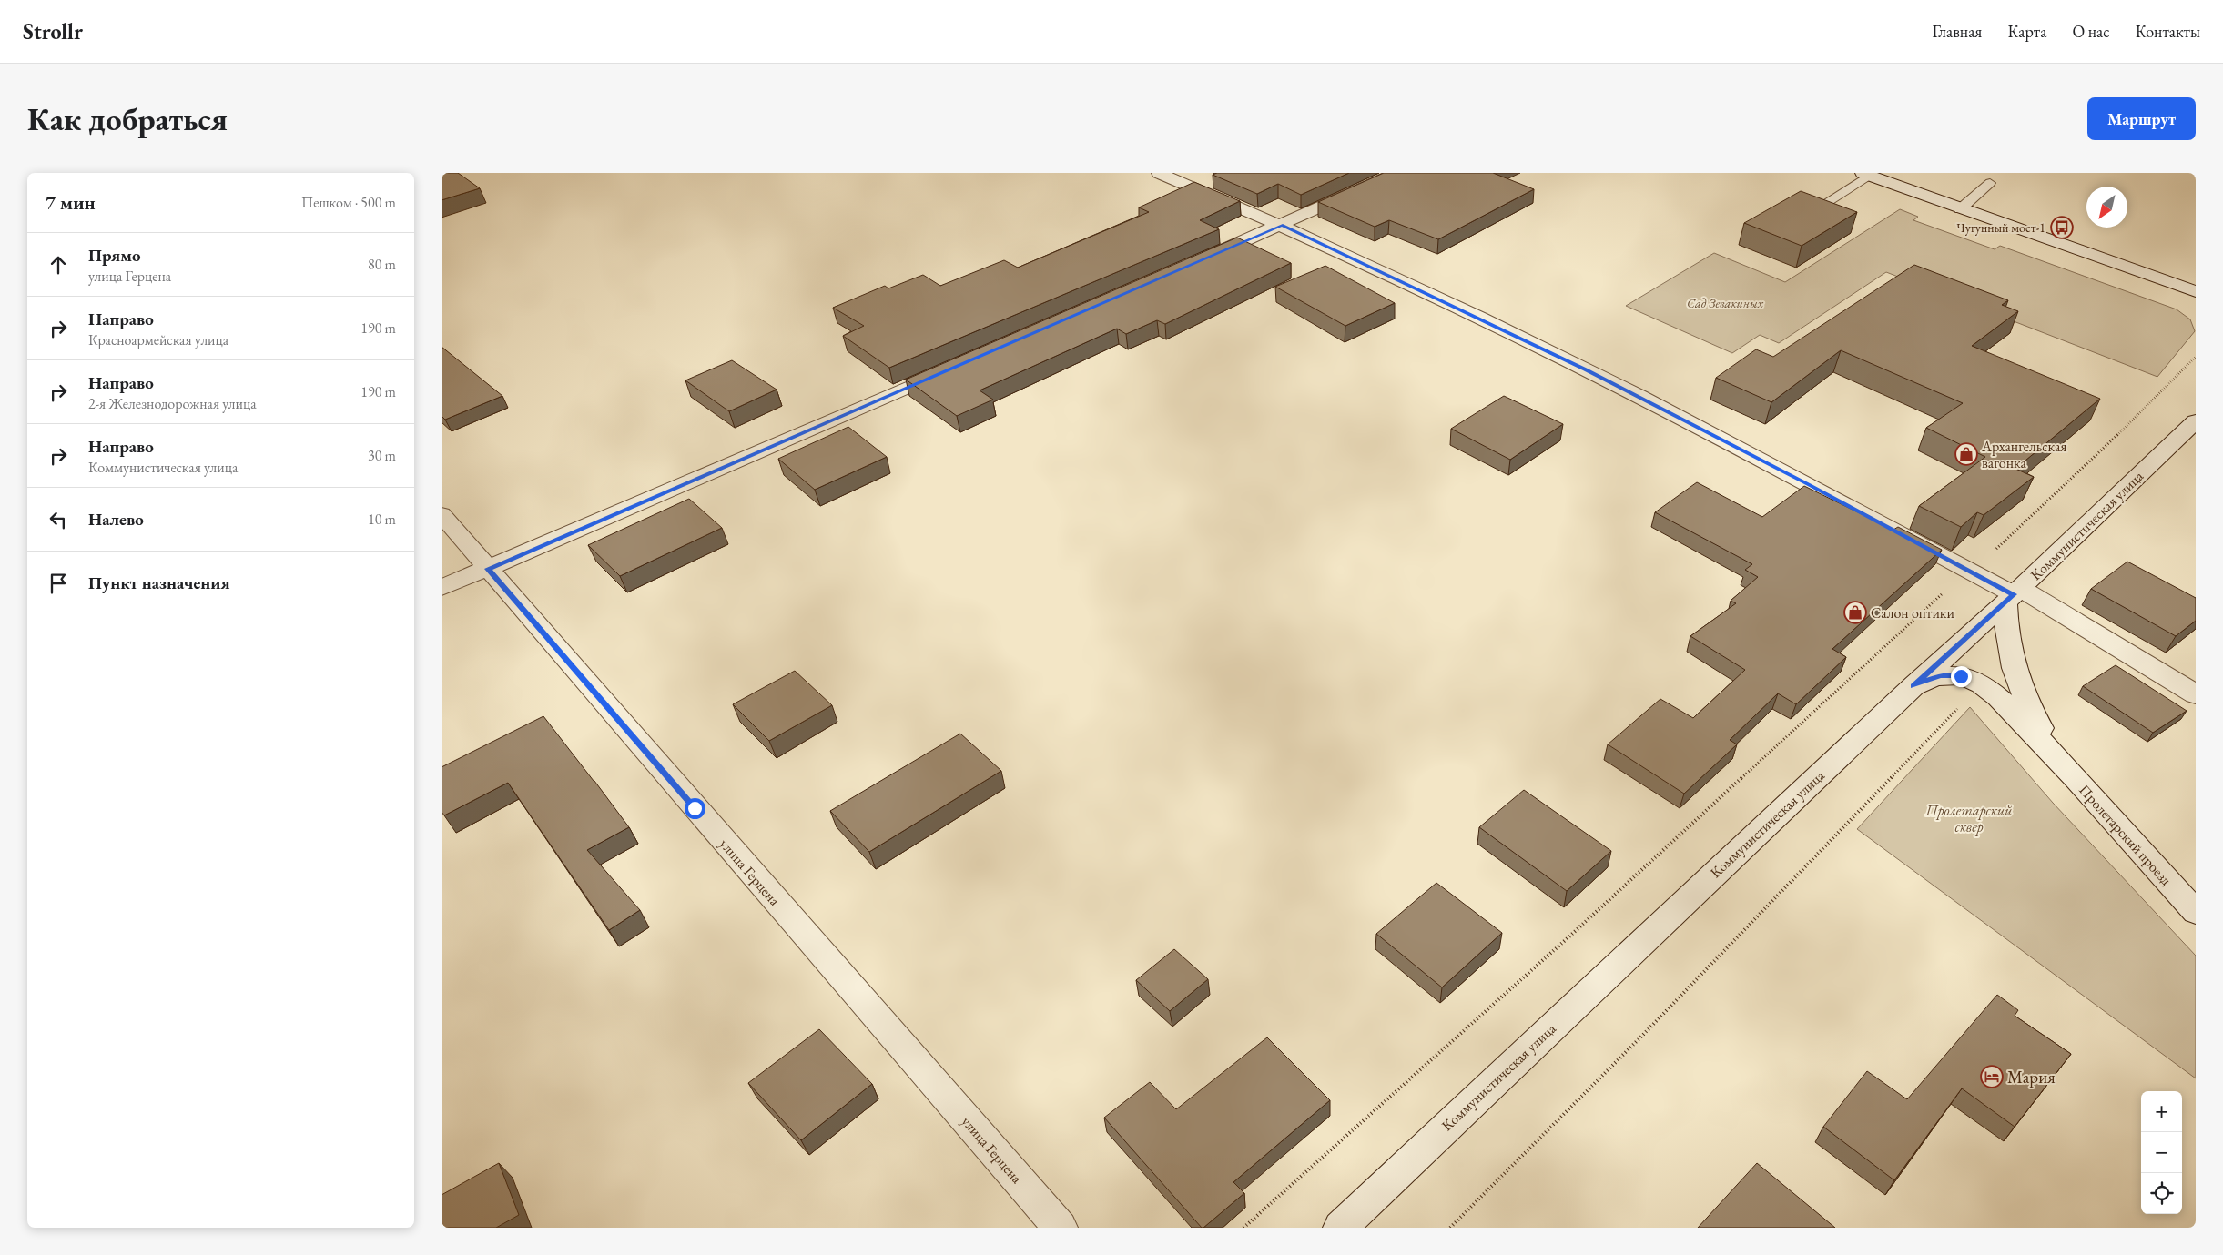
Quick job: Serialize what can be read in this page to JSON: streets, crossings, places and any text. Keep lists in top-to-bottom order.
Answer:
{
  "streets": {
    "street": ["Коммунистическая улица", "Пролетарский проезд", "улица Герцена"]
  },
  "parks": ["Сад Зевакиных", "Пролетарский сквер"],
  "places": {
    "bus stop": ["Чугунный мост-1"],
    "shop": ["Архангельская вагонка", "Салон оптики"],
    "hotel": ["Мария"]
  },
  "north": "bottom left",
  "page": {
    "header": "Strollr",
    "nav": [
      "Главная",
      "Карта",
      "О нас",
      "Контакты"
    ],
    "buttons": "Маршрут",
    "title": "Как добраться",
    "heading": ["7 мин", "Пешком · 500 m"],
    "list": [
      ["Прямо", "улица Герцена", "80 m"],
      ["Направо", "Красноармейская улица", "190 m"],
      ["Направо", "2-я Железнодорожная улица", "190 m"],
      ["Направо", "Коммунистическая улица", "30 m"],
      ["Налево", "10 m"],
      "Пункт назначения"
    ],
    "map_buttons": ["+", "−"]
  }
}
